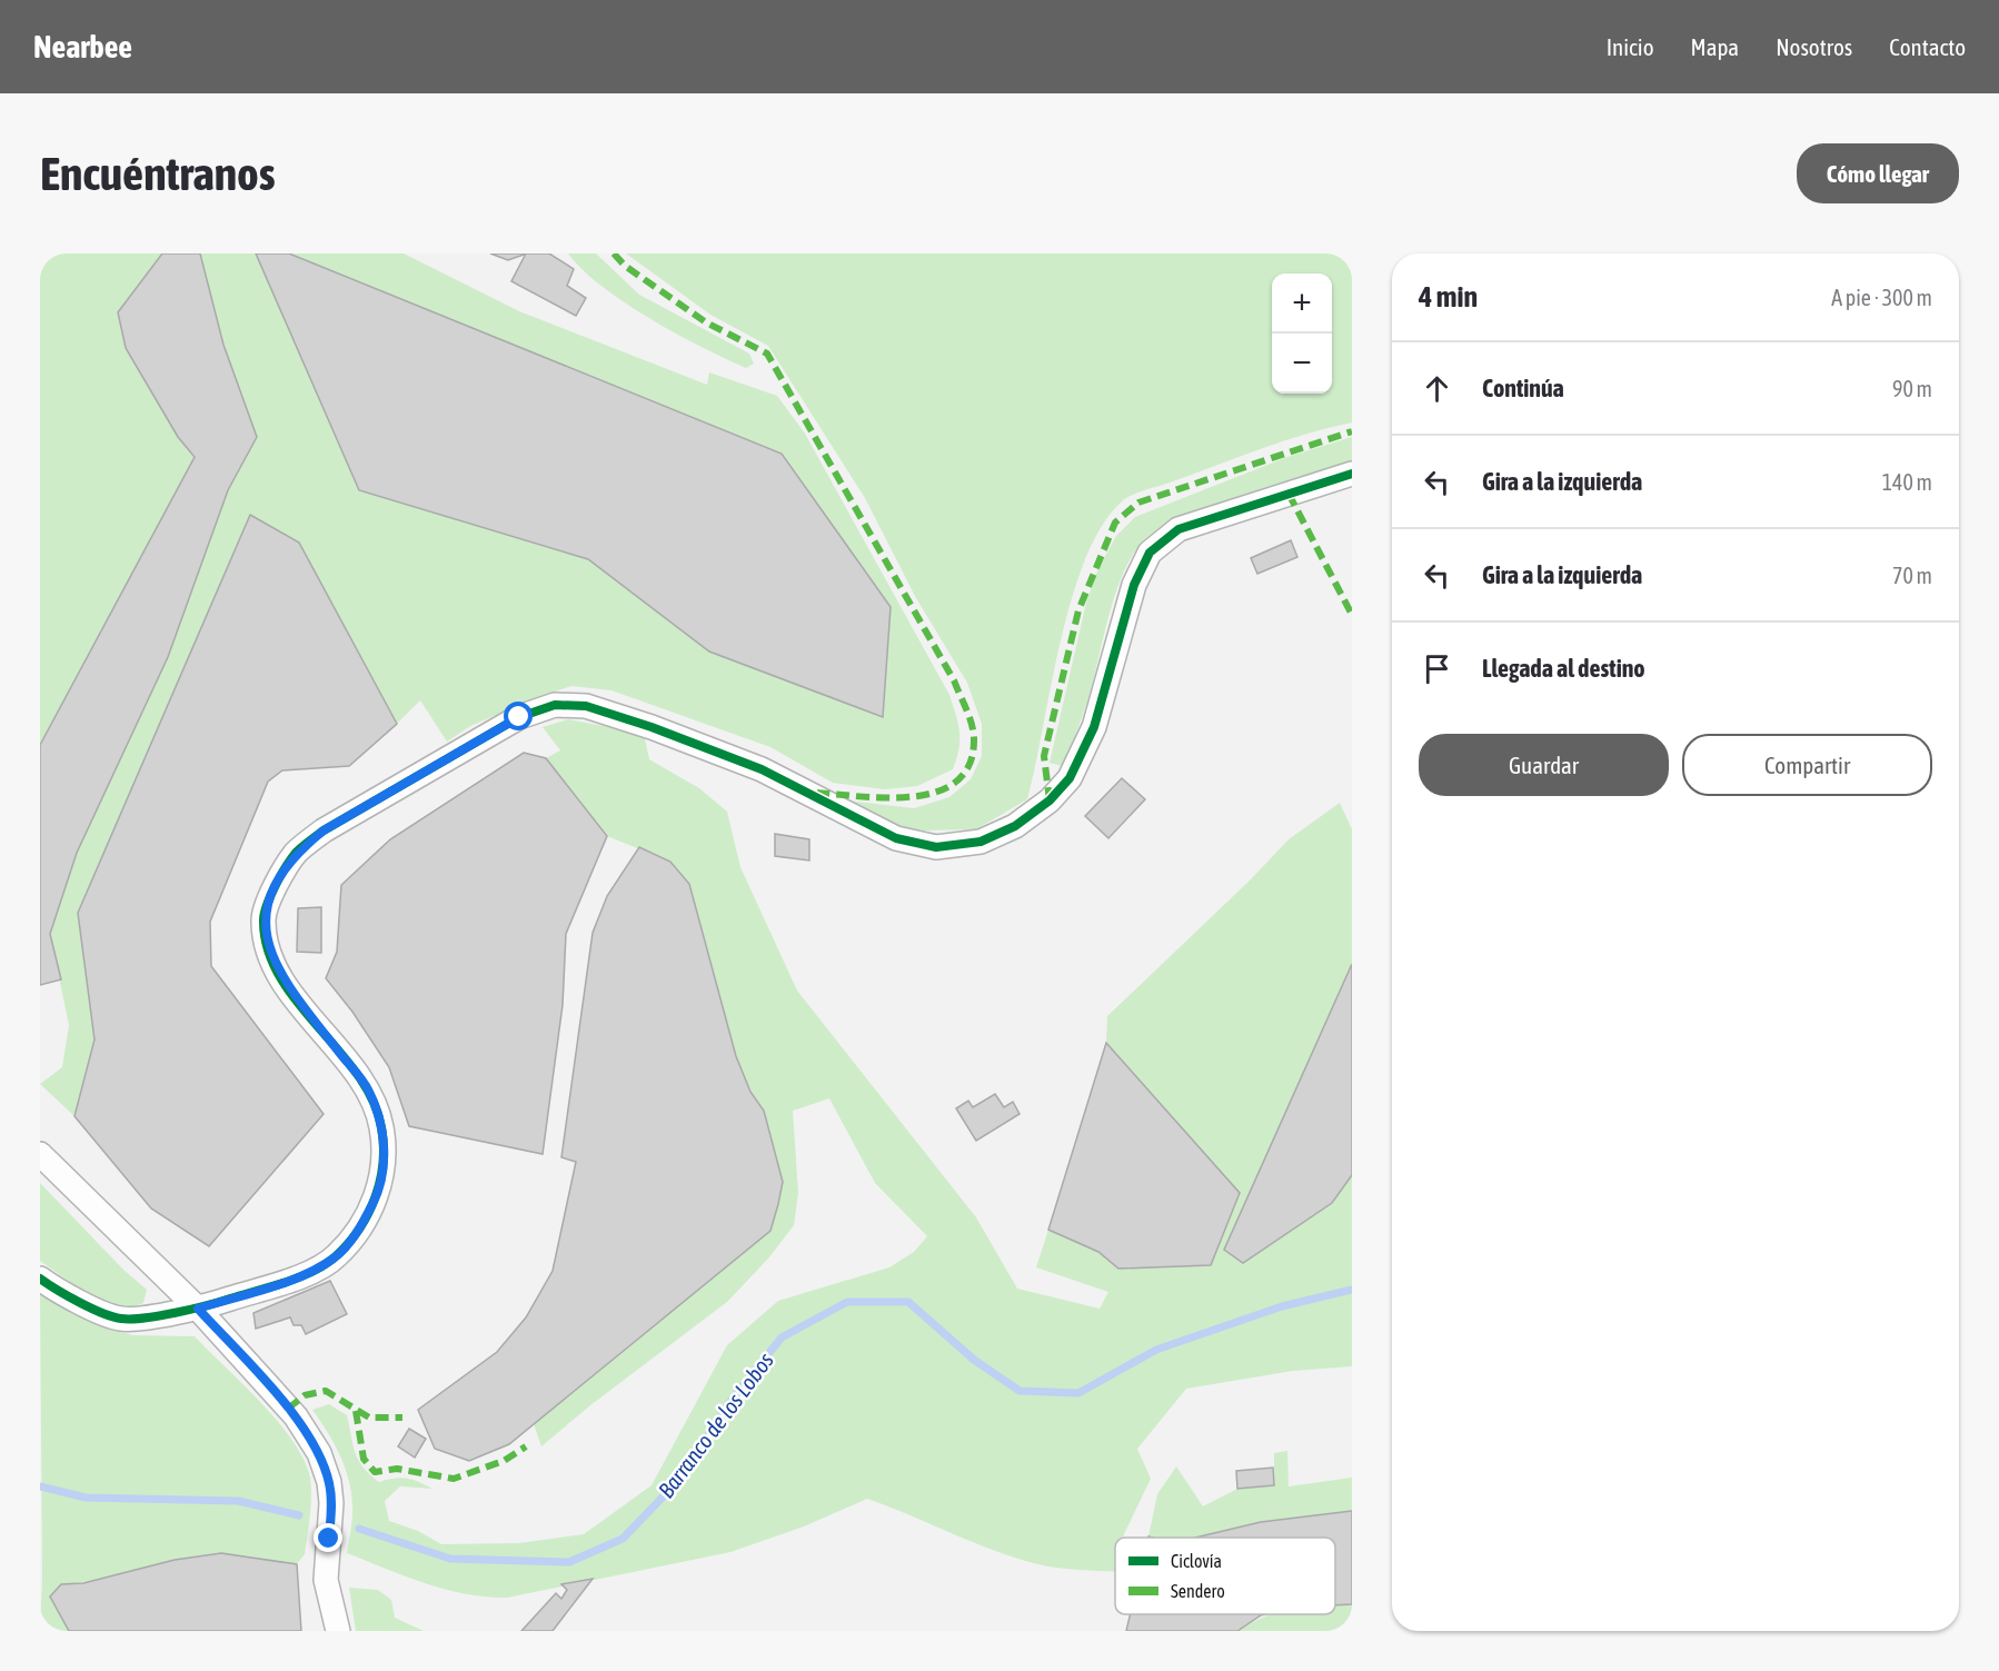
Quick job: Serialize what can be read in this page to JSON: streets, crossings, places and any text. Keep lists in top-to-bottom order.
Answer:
{
  "water": ["Barranco de los Lobos"],
  "legend": ["Ciclovía", "Sendero"],
  "page": {
    "header": "Nearbee",
    "nav": [
      "Inicio",
      "Mapa",
      "Nosotros",
      "Contacto"
    ],
    "buttons": [
      "Cómo llegar",
      ["Guardar", "Compartir"]
    ],
    "title": "Encuéntranos",
    "heading": ["4 min", "A pie · 300 m"],
    "map_buttons": ["+", "−"],
    "list": [
      ["Continúa", "90 m"],
      ["Gira a la izquierda", "140 m"],
      ["Gira a la izquierda", "70 m"],
      "Llegada al destino"
    ]
  }
}
